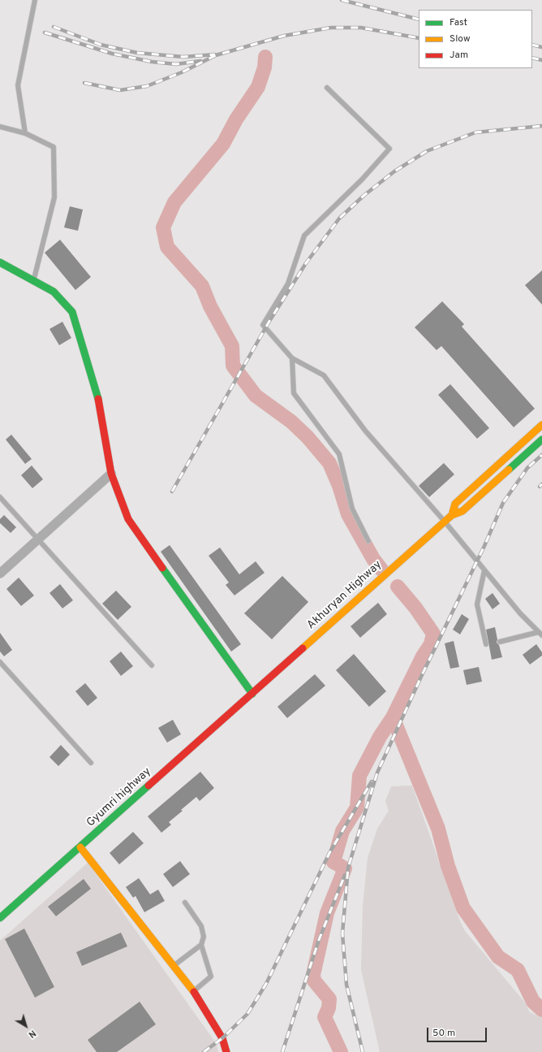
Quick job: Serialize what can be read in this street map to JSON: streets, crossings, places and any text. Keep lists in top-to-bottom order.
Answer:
{
  "streets": {
    "main road": ["Akhuryan Highway", "Gyumri highway"]
  },
  "crossings": [
    ["Akhuryan Highway", "Gyumri highway"]
  ],
  "legend": ["Fast", "Slow", "Jam"],
  "scale_bar": "50 m",
  "north": "bottom right"
}
